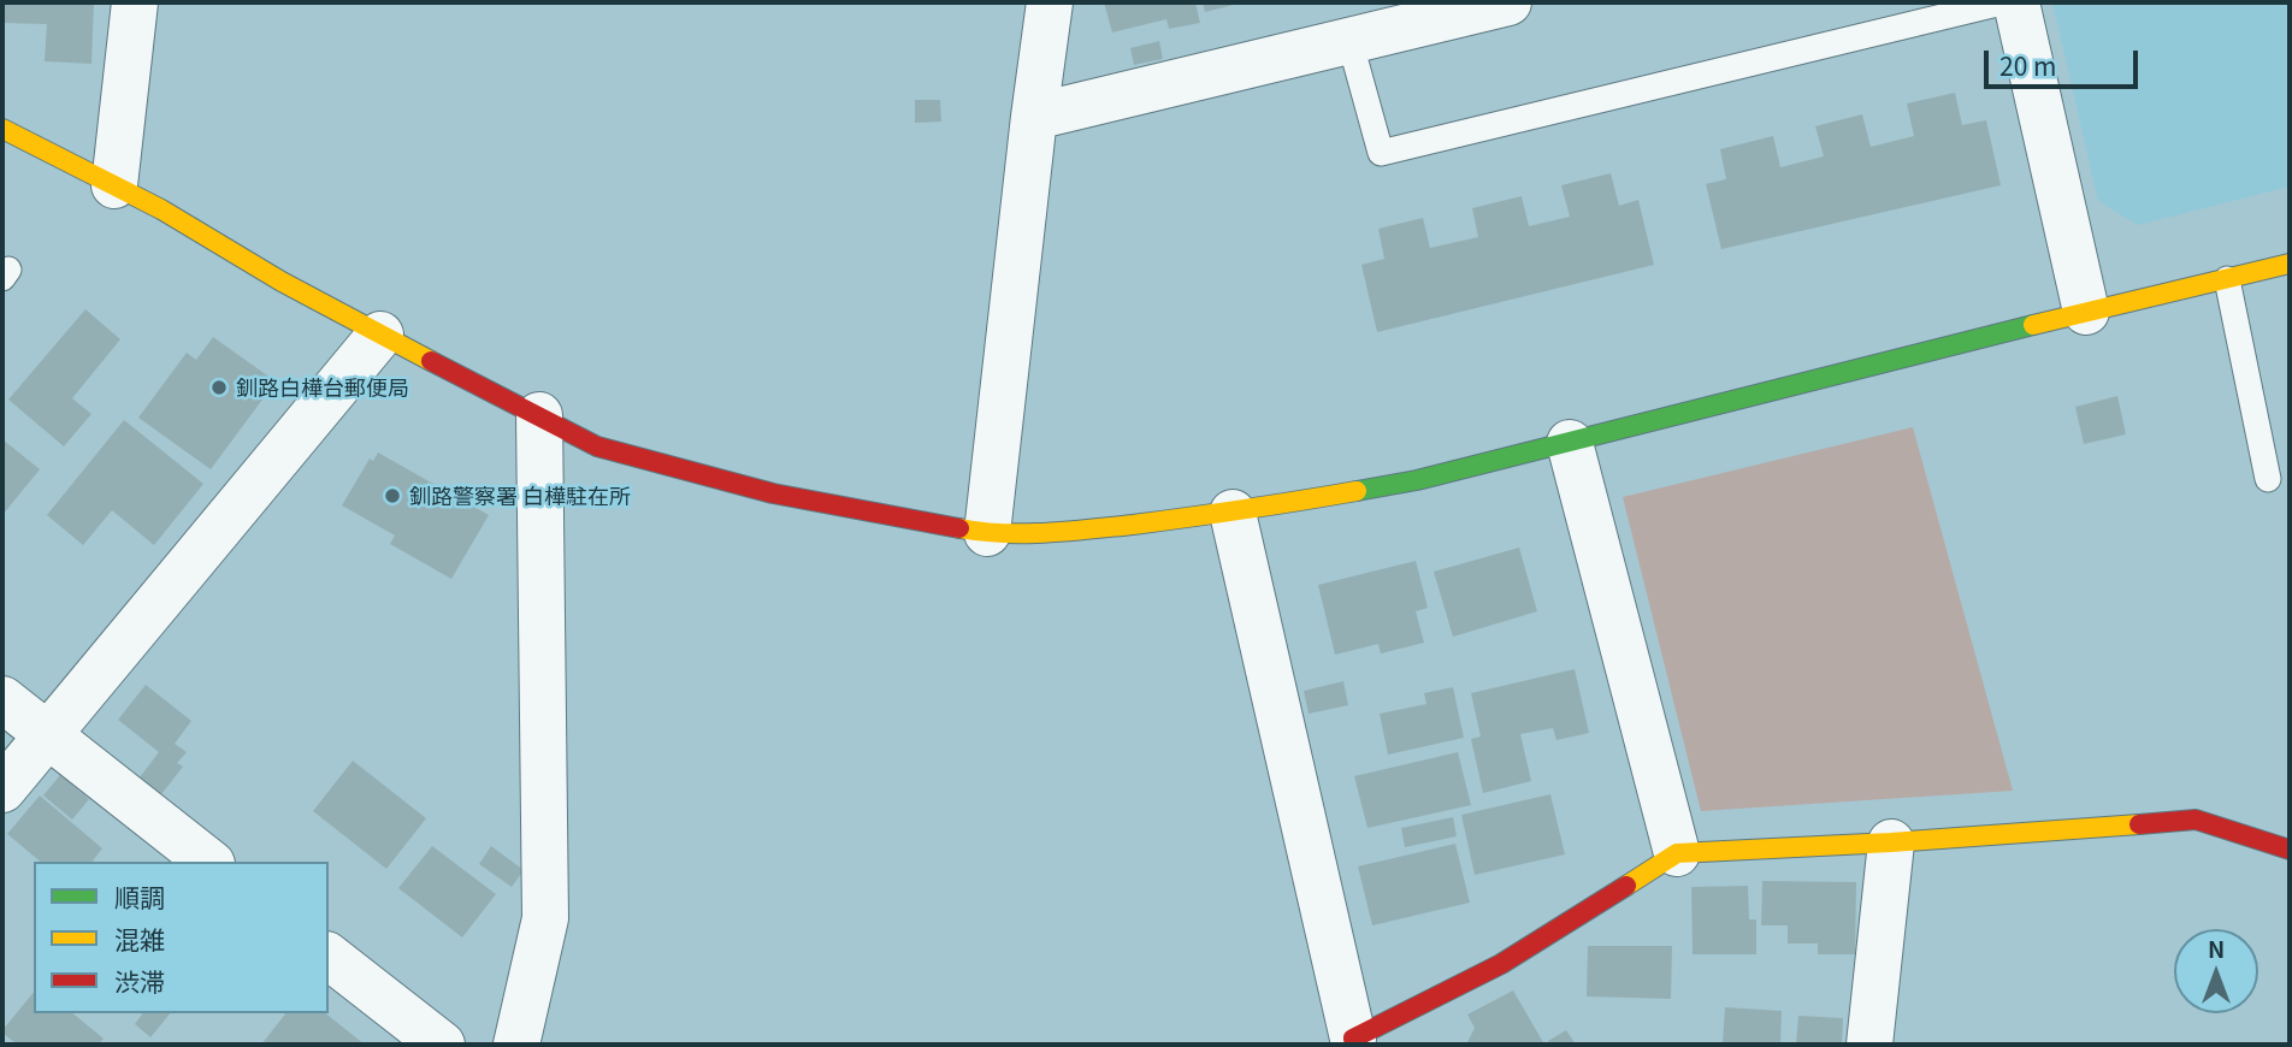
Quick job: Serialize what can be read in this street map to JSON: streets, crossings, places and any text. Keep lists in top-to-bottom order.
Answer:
{
  "places": ["釧路白樺台郵便局", "釧路警察署 白樺駐在所"],
  "legend": ["順調", "混雑", "渋滞"],
  "scale_bar": "20 m",
  "north": "top"
}
